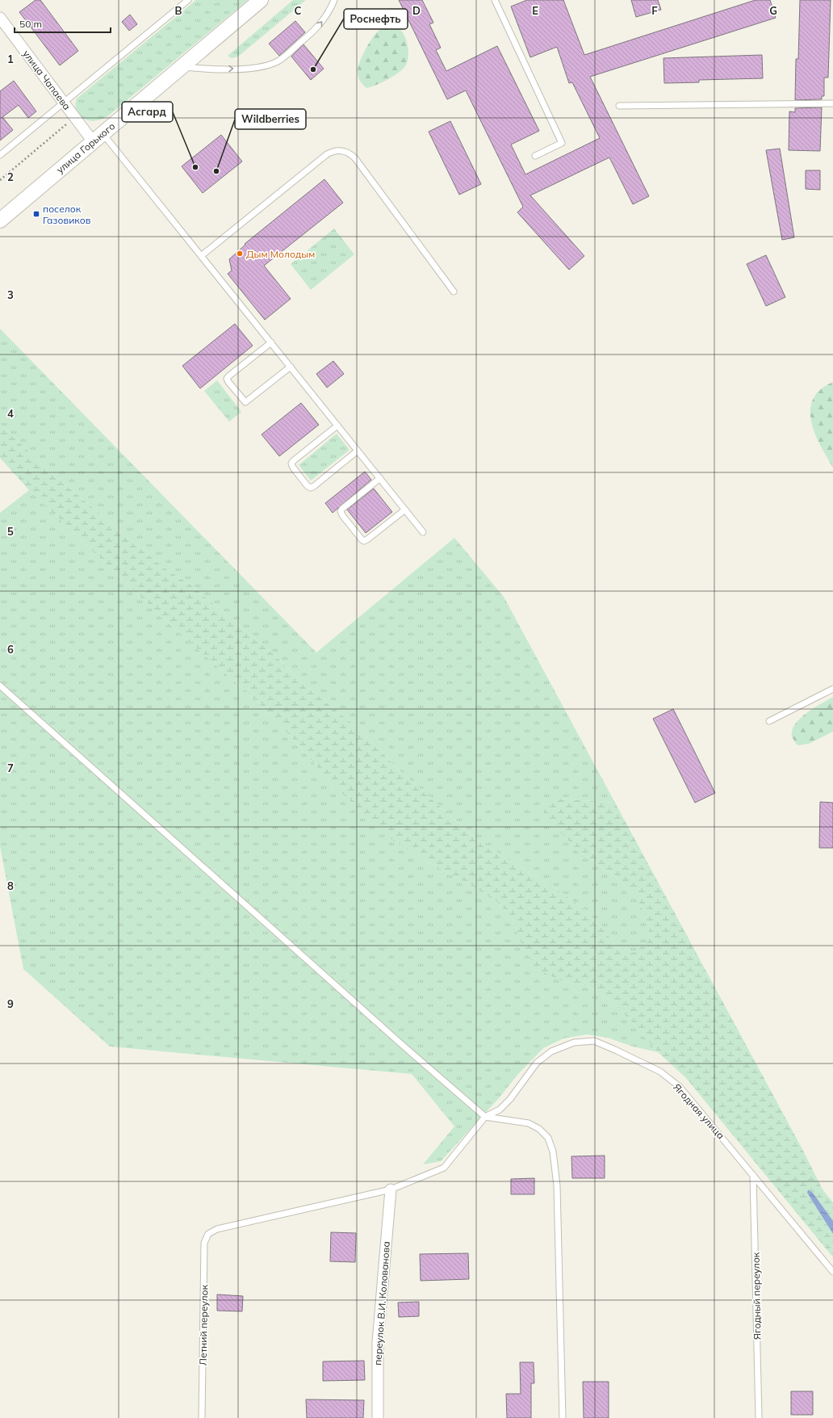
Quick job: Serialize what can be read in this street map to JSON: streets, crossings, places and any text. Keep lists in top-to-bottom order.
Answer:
{
  "streets": {
    "main road": ["улица Горького"],
    "street": ["улица Чапаева", "переулок В.И. Колованова"],
    "lane": ["Ягодная улица", "Ягодный переулок", "Летний переулок"]
  },
  "crossings": [
    ["улица Чапаева", "улица Горького"],
    ["Ягодная улица", "Ягодный переулок"],
    ["переулок В.И. Колованова", "Летний переулок"]
  ],
  "places": {
    "other": [
      "Роснефть",
      "Асгард",
      "Wildberries",
      "Дым Молодым"
    ],
    "transit": ["поселок Газовиков"]
  },
  "scale_bar": "50 m",
  "grid": {
    "columns": [
      "B",
      "C",
      "D",
      "E",
      "F",
      "G"
    ],
    "rows": [
      "1",
      "2",
      "3",
      "4",
      "5",
      "6",
      "7",
      "8",
      "9"
    ]
  }
}
